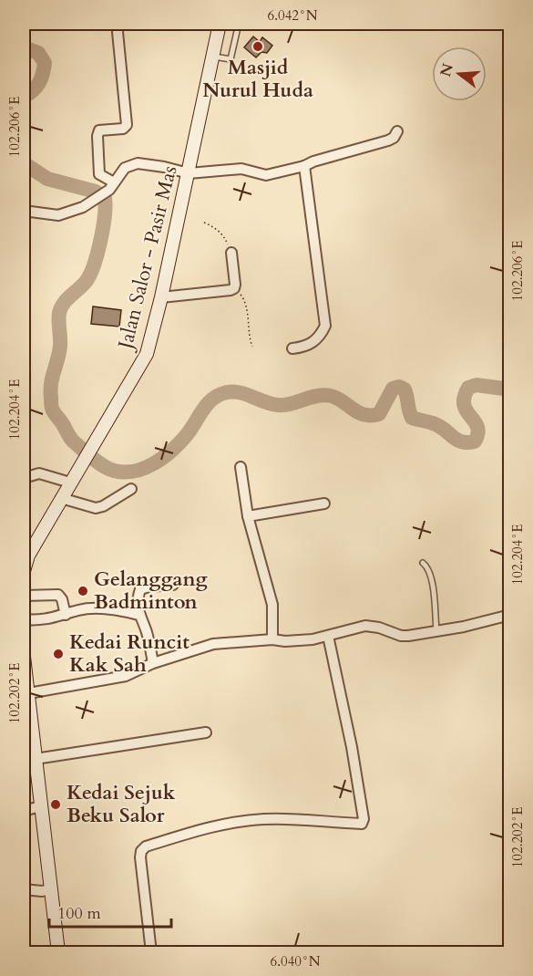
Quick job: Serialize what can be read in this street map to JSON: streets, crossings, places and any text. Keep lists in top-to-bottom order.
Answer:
{
  "streets": {
    "main road": ["Jalan Salor - Pasir Mas"]
  },
  "places": [
    "Masjid Nurul Huda",
    "Gelanggang Badminton",
    "Kedai Runcit Kak Sah",
    "Kedai Sejuk Beku Salor"
  ],
  "scale_bar": "100 m",
  "north": "left",
  "coordinates": [
    "6.042°N",
    "102.206°E",
    "102.204°E",
    "102.202°E",
    "6.040°N"
  ]
}
